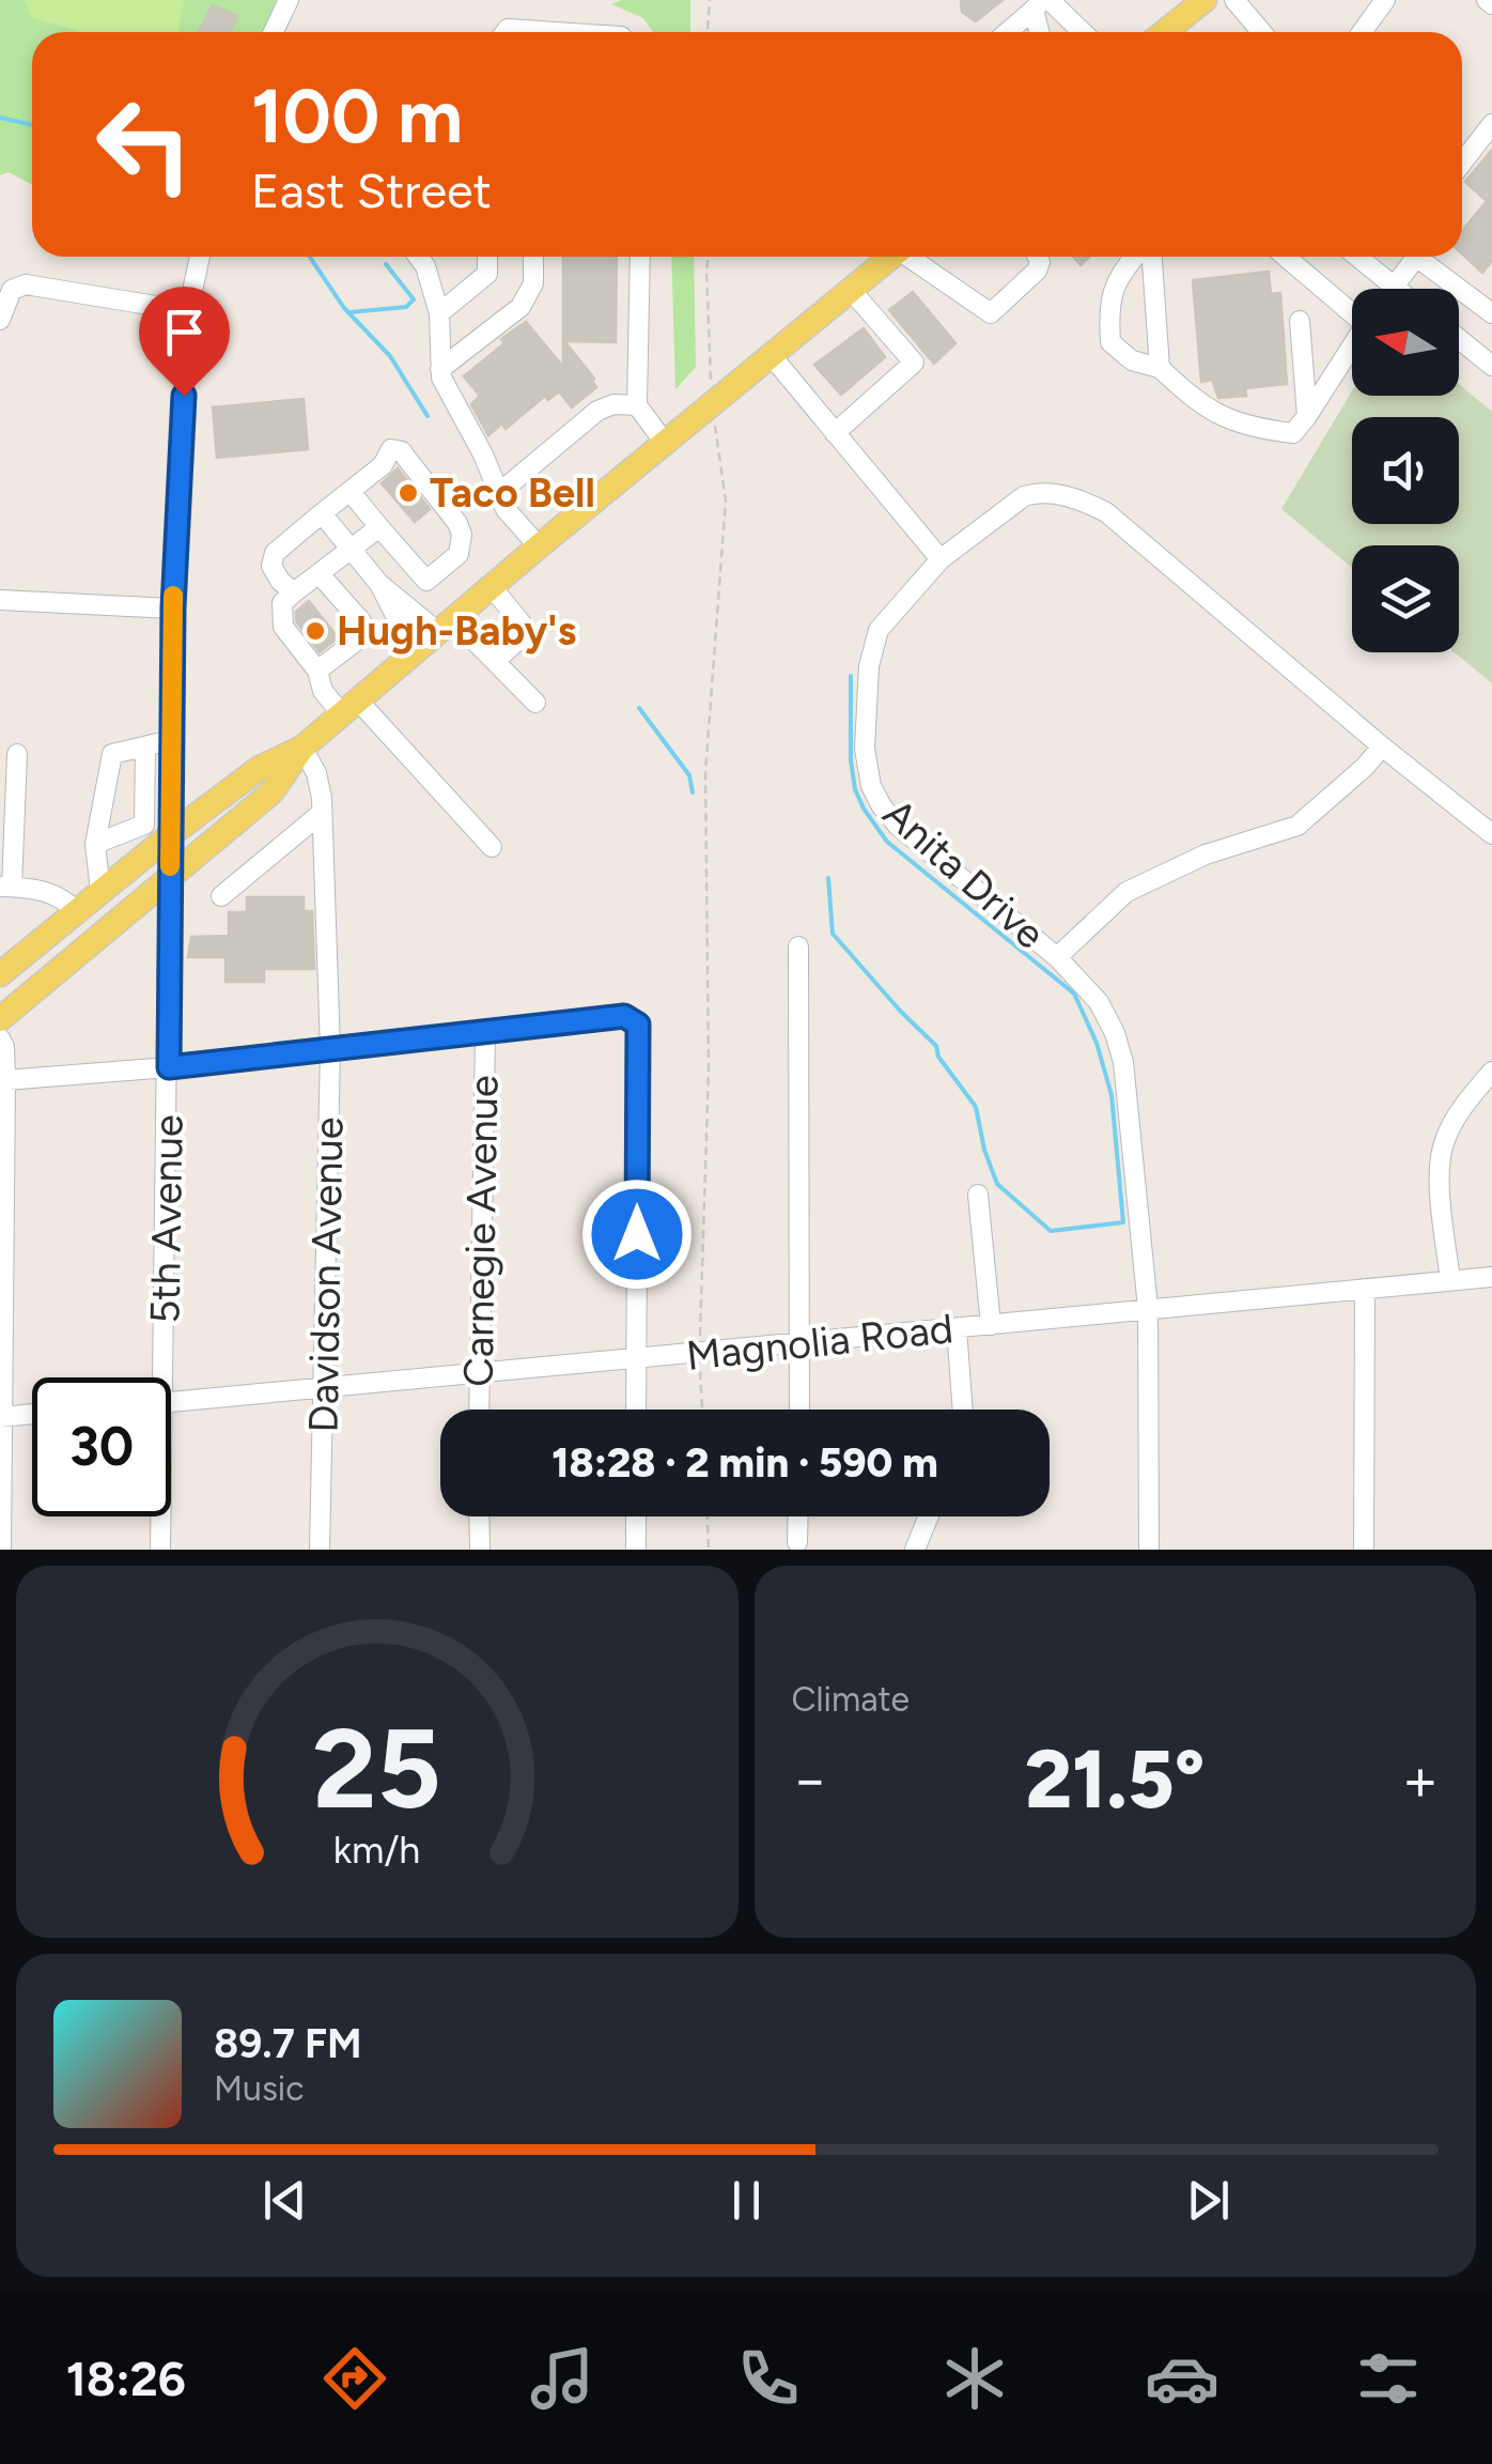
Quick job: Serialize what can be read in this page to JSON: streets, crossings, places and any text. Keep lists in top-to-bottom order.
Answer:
{
  "streets": {
    "street": [
      "Anita Drive",
      "5th Avenue",
      "Carnegie Avenue",
      "Davidson Avenue",
      "Magnolia Road"
    ]
  },
  "crossings": [
    ["Anita Drive", "Magnolia Road"],
    ["Carnegie Avenue", "Magnolia Road"],
    ["Davidson Avenue", "Magnolia Road"]
  ],
  "places": ["Taco Bell", "Hugh-Baby's"],
  "north": "left",
  "page": {
    "turn": ["100 m", "East Street"],
    "limit": "30",
    "trip": "18:28 · 2 min · 590 m",
    "tile": "Climate",
    "heat": ["−", "21.5°", "+"],
    "song": ["89.7 FM", "Music"],
    "tabs": "18:26",
    "gauge": ["25", "km/h"]
  }
}
